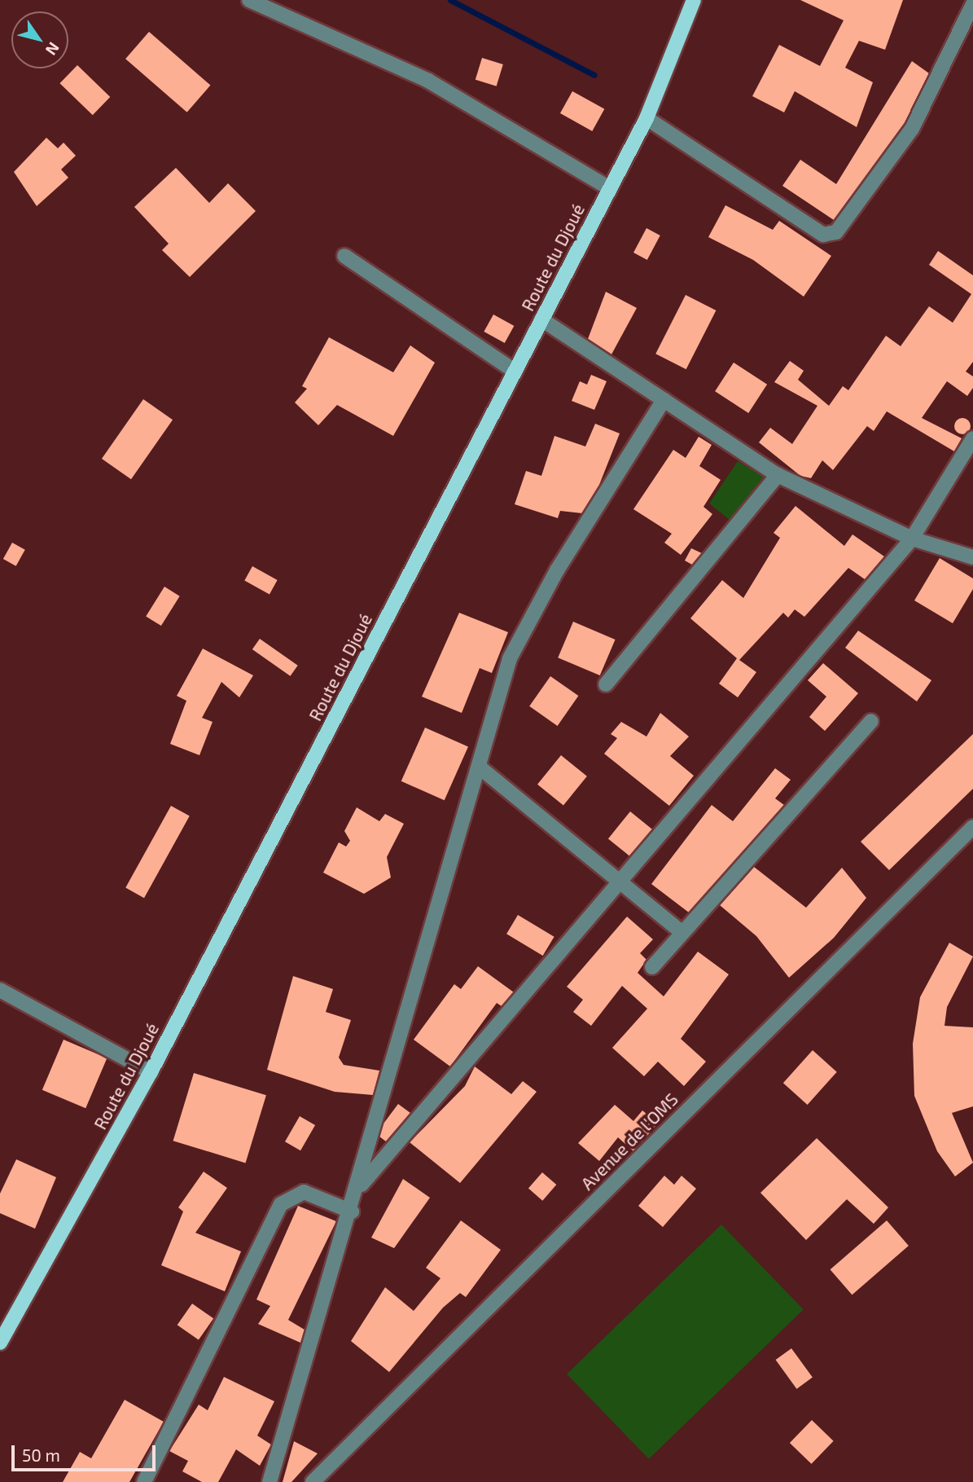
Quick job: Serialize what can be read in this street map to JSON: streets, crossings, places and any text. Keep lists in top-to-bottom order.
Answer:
{
  "streets": {
    "main road": ["Route du Djoué"],
    "street": ["Avenue de l'OMS"]
  },
  "scale_bar": "50 m",
  "north": "bottom right"
}
